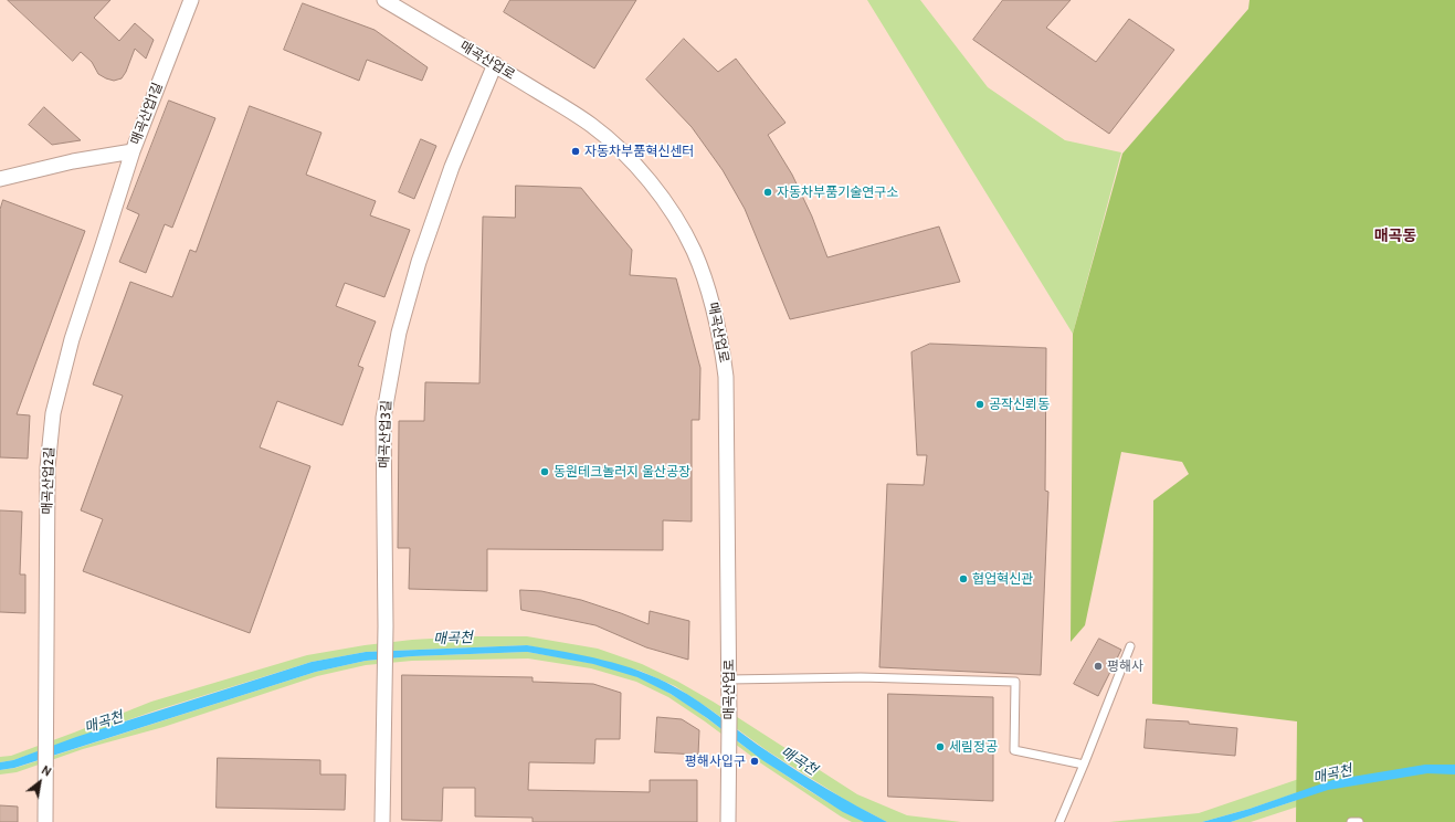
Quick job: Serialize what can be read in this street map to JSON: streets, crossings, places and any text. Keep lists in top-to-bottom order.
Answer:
{
  "streets": {
    "street": [
      "매곡산업로",
      "매곡산업1길",
      "매곡산업3길",
      "매곡산업2길"
    ]
  },
  "crossings": [
    ["매곡산업로", "매곡산업3길"],
    ["매곡산업1길", "매곡산업2길"]
  ],
  "districts": ["매곡동"],
  "water": ["매곡천"],
  "places": [
    "자동차부품혁신센터",
    "자동차부품기술연구소",
    "공작신뢰동",
    "동원테크놀러지 울산공장",
    "협업혁신관",
    "평해사",
    "세림정공",
    "평해사입구"
  ],
  "north": "top right"
}
